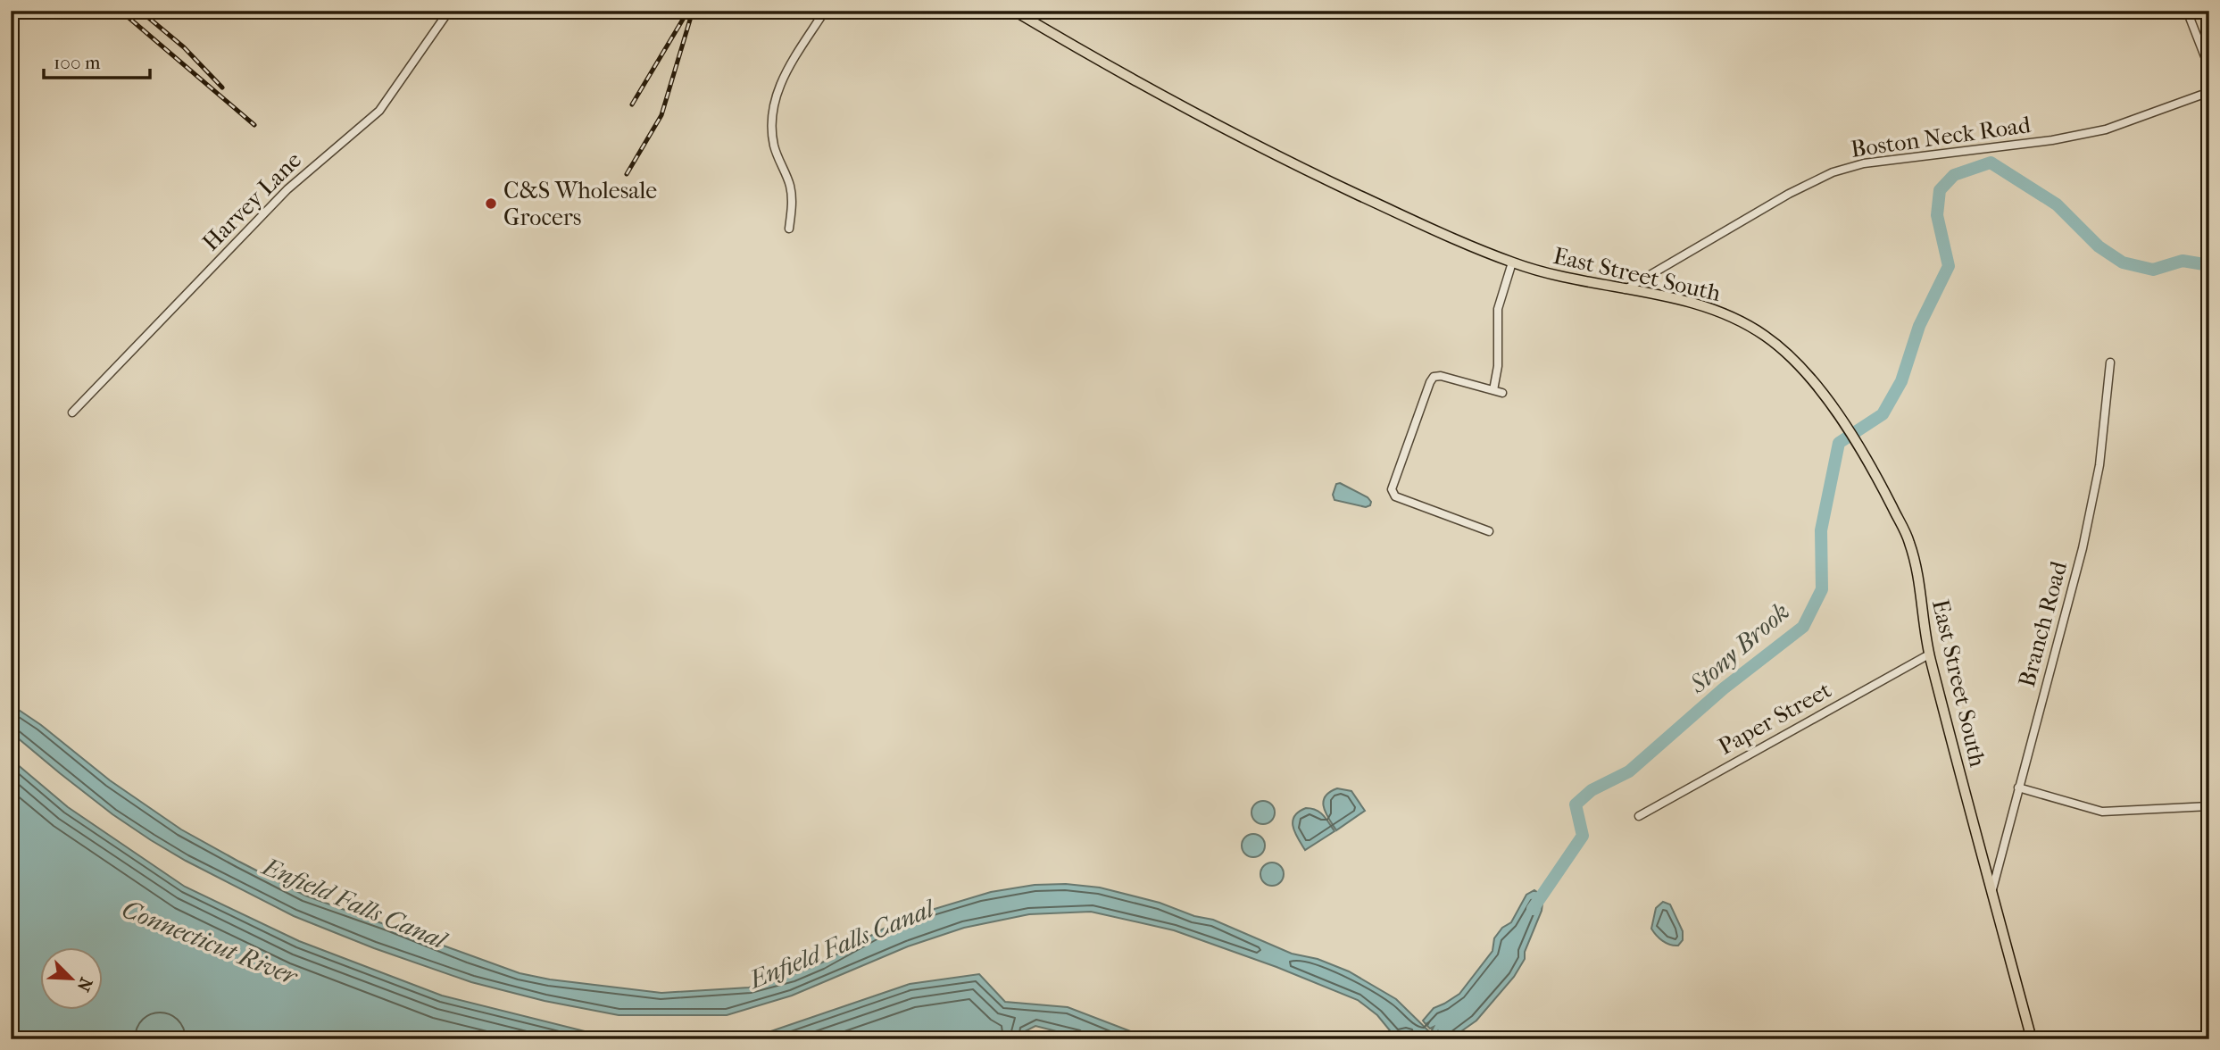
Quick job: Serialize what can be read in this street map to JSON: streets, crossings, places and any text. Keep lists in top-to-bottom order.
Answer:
{
  "streets": {
    "main road": ["East Street South"],
    "street": [
      "Boston Neck Road",
      "Harvey Lane",
      "Branch Road",
      "Paper Street"
    ]
  },
  "crossings": [
    ["Boston Neck Road", "East Street South"],
    ["East Street South", "Branch Road"],
    ["East Street South", "Paper Street"]
  ],
  "water": ["Stony Brook", "Enfield Falls Canal", "Connecticut River"],
  "places": ["C&S Wholesale Grocers"],
  "scale_bar": "100 m",
  "north": "bottom right"
}
